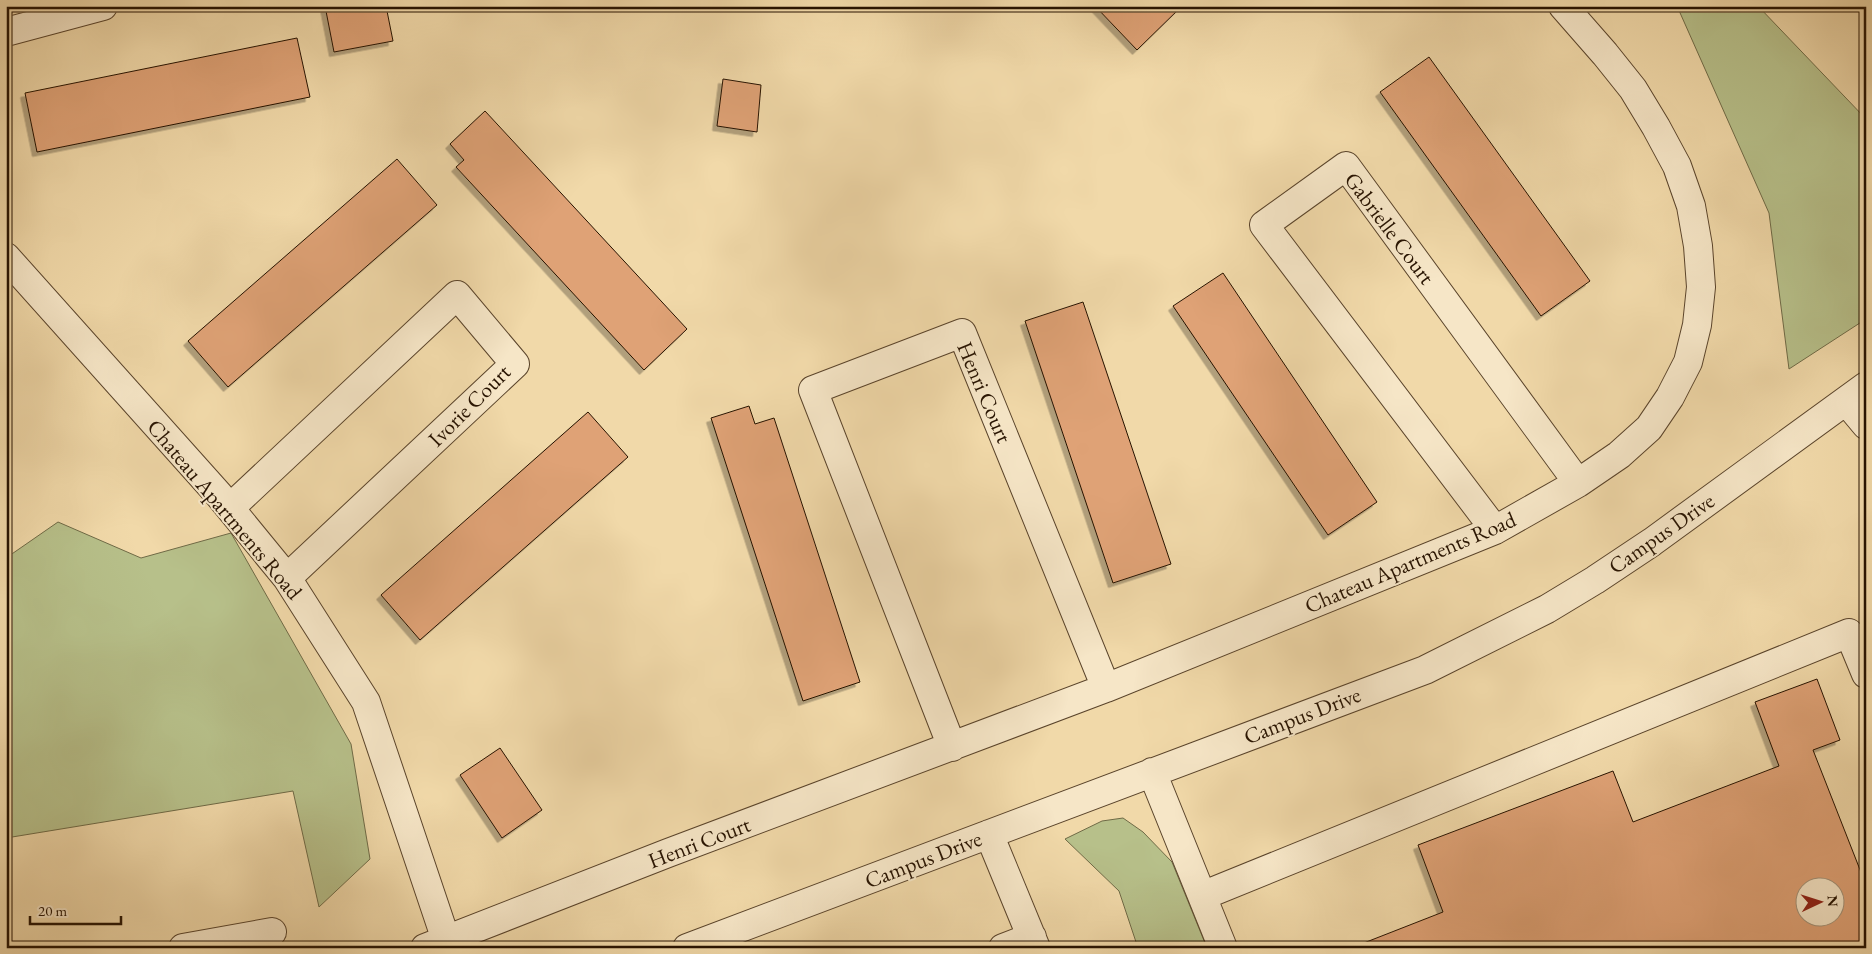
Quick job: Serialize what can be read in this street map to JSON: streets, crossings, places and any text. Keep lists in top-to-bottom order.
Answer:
{
  "streets": {
    "street": [
      "Gabrielle Court",
      "Henri Court",
      "Ivorie Court",
      "Chateau Apartments Road",
      "Campus Drive"
    ]
  },
  "crossings": [
    ["Gabrielle Court", "Chateau Apartments Road"],
    ["Henri Court", "Chateau Apartments Road"],
    ["Ivorie Court", "Chateau Apartments Road"]
  ],
  "scale_bar": "20 m",
  "north": "right"
}
